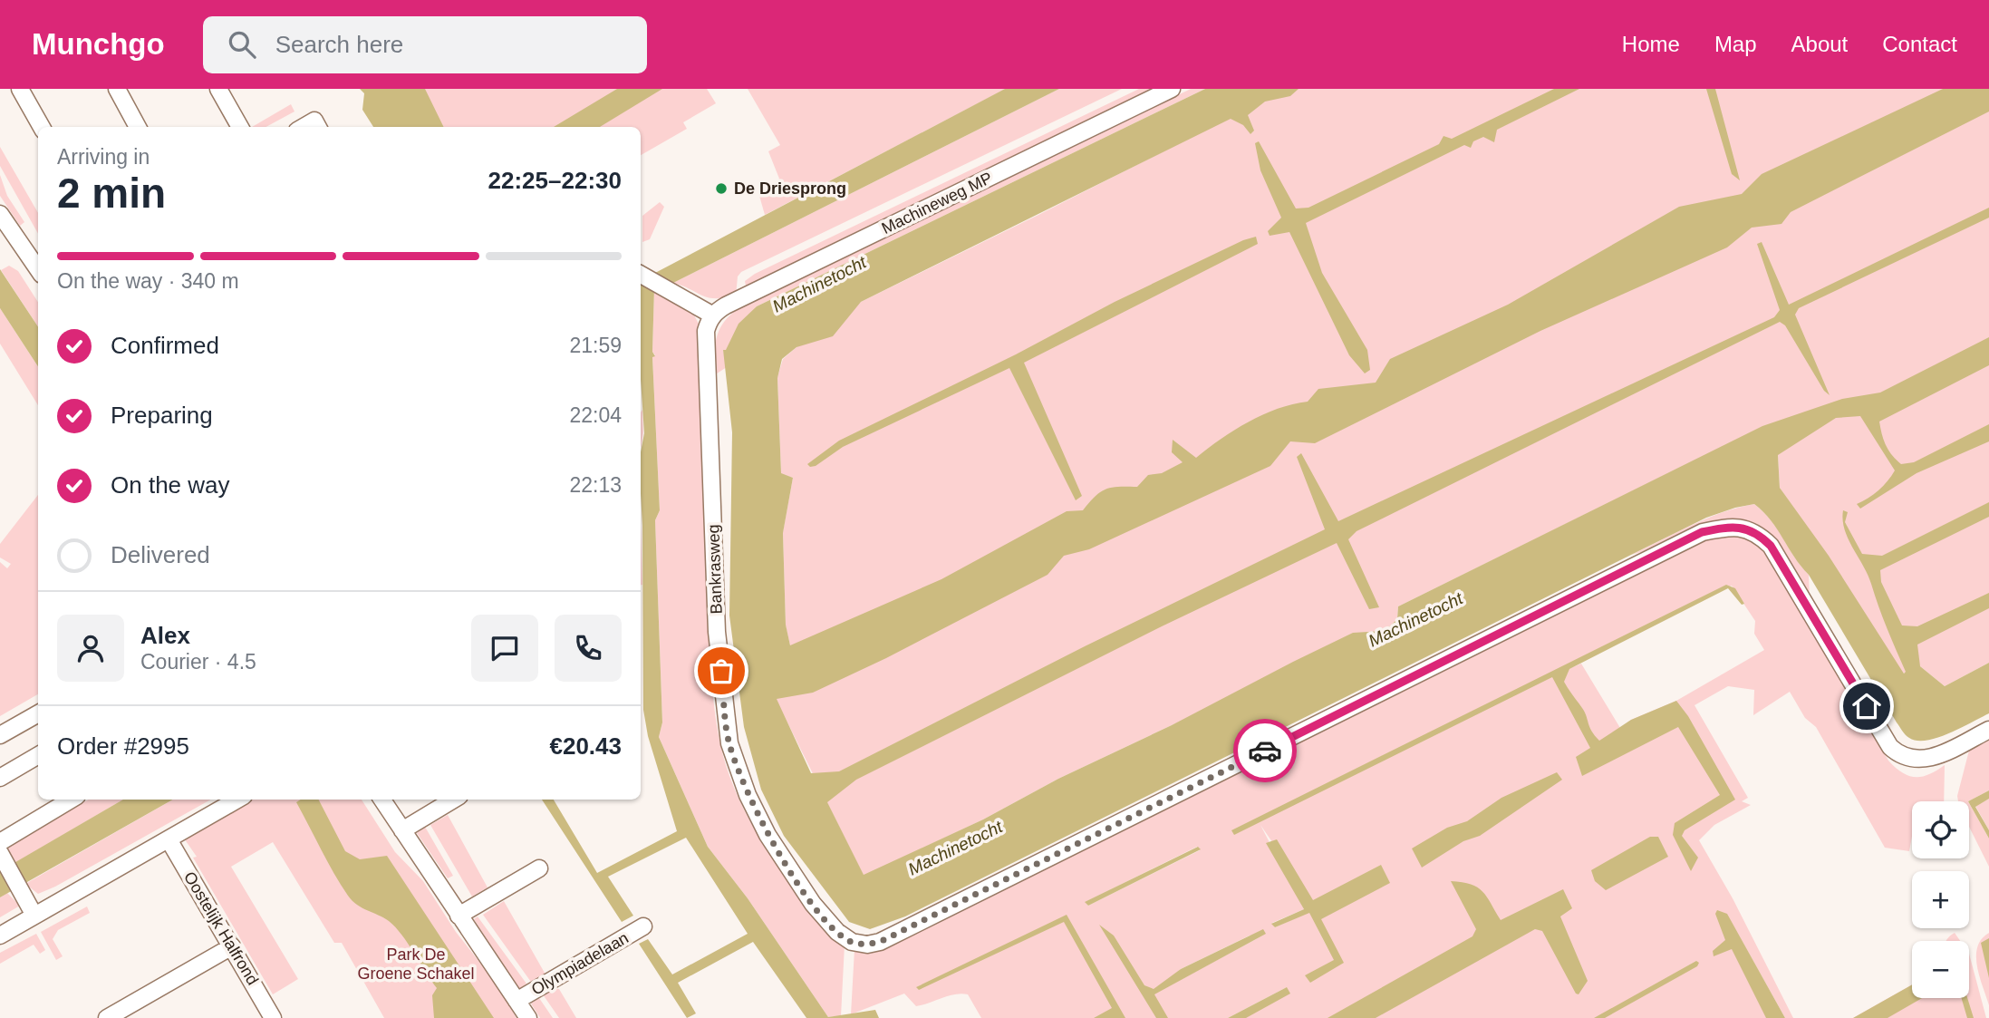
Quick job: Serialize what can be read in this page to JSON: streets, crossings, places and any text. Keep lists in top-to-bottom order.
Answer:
{
  "streets": {
    "street": [
      "Machineweg MP",
      "Bankrasweg",
      "Oostelijk Halfrond",
      "Olympiadelaan"
    ]
  },
  "crossings": [
    ["Machineweg MP", "Bankrasweg"]
  ],
  "water": ["Machinetocht"],
  "parks": ["Park De Groene Schakel"],
  "places": ["De Driesprong"],
  "page": {
    "header": "Munchgo",
    "search": "Search here",
    "nav": [
      "Home",
      "Map",
      "About",
      "Contact"
    ],
    "heading": ["2 min", "Arriving in", "22:25–22:30"],
    "panel": [
      "Alex",
      "Courier · 4.5",
      "Order #2995",
      "€20.43"
    ],
    "bar": "On the way · 340 m",
    "list": [
      ["Confirmed", "21:59"],
      ["Preparing", "22:04"],
      ["On the way", "22:13"],
      "Delivered"
    ],
    "map_buttons": ["+", "−"]
  }
}
